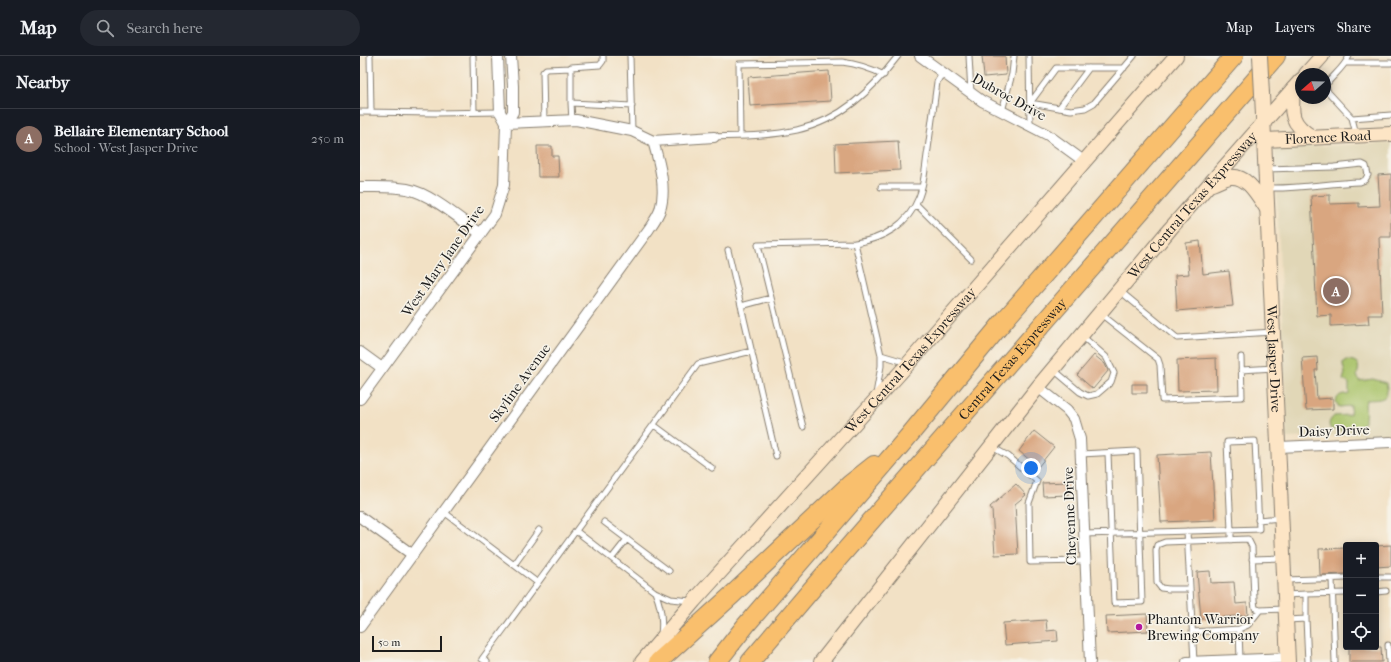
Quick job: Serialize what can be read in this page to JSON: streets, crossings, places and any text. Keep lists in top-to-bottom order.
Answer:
{
  "streets": {
    "highway": ["Central Texas Expressway"],
    "main road": ["Florence Road", "West Central Texas Expressway", "West Jasper Drive"],
    "street": [
      "Dubroc Drive",
      "West Mary Jane Drive",
      "Skyline Avenue",
      "Daisy Drive",
      "Cheyenne Drive"
    ]
  },
  "crossings": [
    ["Dubroc Drive", "West Central Texas Expressway"],
    ["Florence Road", "West Jasper Drive"],
    ["West Central Texas Expressway", "West Jasper Drive"],
    ["West Central Texas Expressway", "Cheyenne Drive"],
    ["West Jasper Drive", "Daisy Drive"]
  ],
  "places": ["Phantom Warrior Brewing Company"],
  "scale_bar": "50 m",
  "north": "left",
  "page": {
    "header": "Map",
    "search": "Search here",
    "nav": ["Map", "Layers", "Share"],
    "heading": "Nearby",
    "list": [
      {
        "mark": "A",
        "name": "Bellaire Elementary School",
        "note": "School · West Jasper Drive",
        "value": "250 m"
      }
    ],
    "pins": "A",
    "map_buttons": ["+", "−"],
    "scale": "50 m"
  }
}
